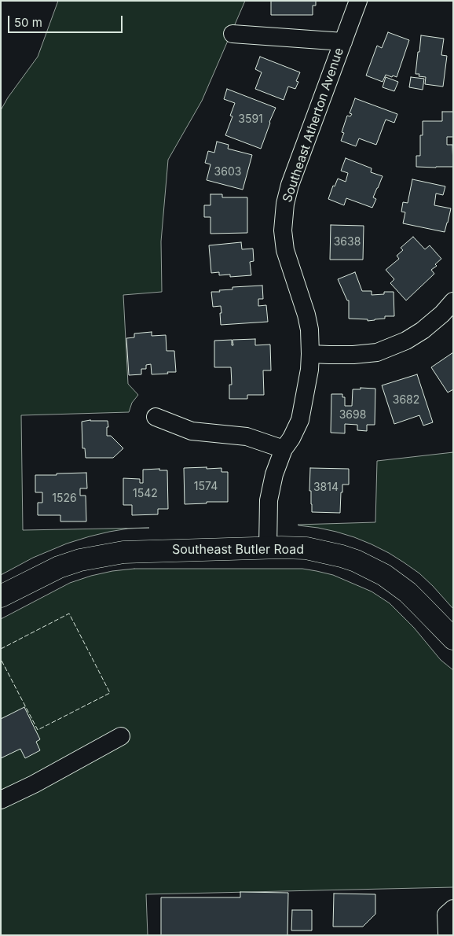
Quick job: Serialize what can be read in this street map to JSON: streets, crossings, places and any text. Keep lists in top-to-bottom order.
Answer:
{
  "streets": {
    "main road": ["Southeast Butler Road"],
    "street": ["Southeast Atherton Avenue"]
  },
  "crossings": [
    ["Southeast Atherton Avenue", "Southeast Butler Road"]
  ],
  "house_numbers": [
    "3591",
    "3603",
    "3638",
    "3682",
    "3698",
    "1574",
    "3814",
    "1542",
    "1526"
  ],
  "scale_bar": "50 m"
}
